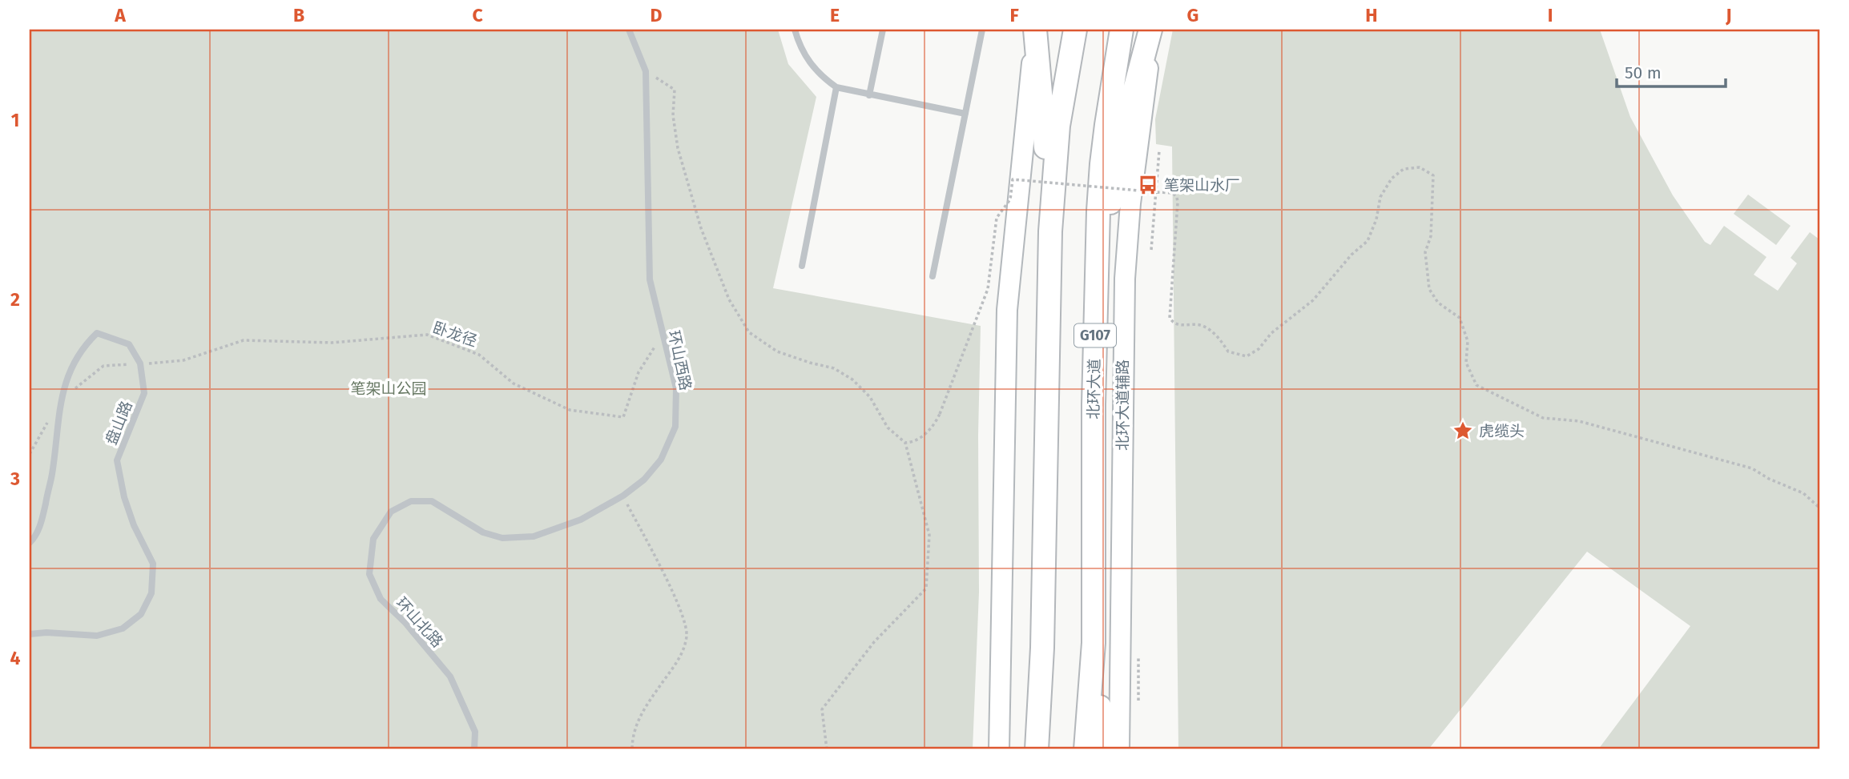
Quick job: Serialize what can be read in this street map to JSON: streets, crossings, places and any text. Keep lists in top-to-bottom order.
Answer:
{
  "streets": {
    "highway": ["G107", "北环大道"],
    "main road": ["北环大道辅路"],
    "lane": ["环山西路", "盘山路", "环山北路"],
    "path": ["卧龙径"]
  },
  "crossings": [
    ["卧龙径", "环山西路"],
    ["卧龙径", "盘山路"],
    ["环山西路", "环山北路"]
  ],
  "parks": ["笔架山公园"],
  "places": {
    "bus stop": ["笔架山水厂"],
    "place": ["虎缆头"]
  },
  "scale_bar": "50 m",
  "grid": {
    "columns": [
      "A",
      "B",
      "C",
      "D",
      "E",
      "F",
      "G",
      "H",
      "I",
      "J"
    ],
    "rows": [
      "1",
      "2",
      "3",
      "4"
    ]
  }
}
